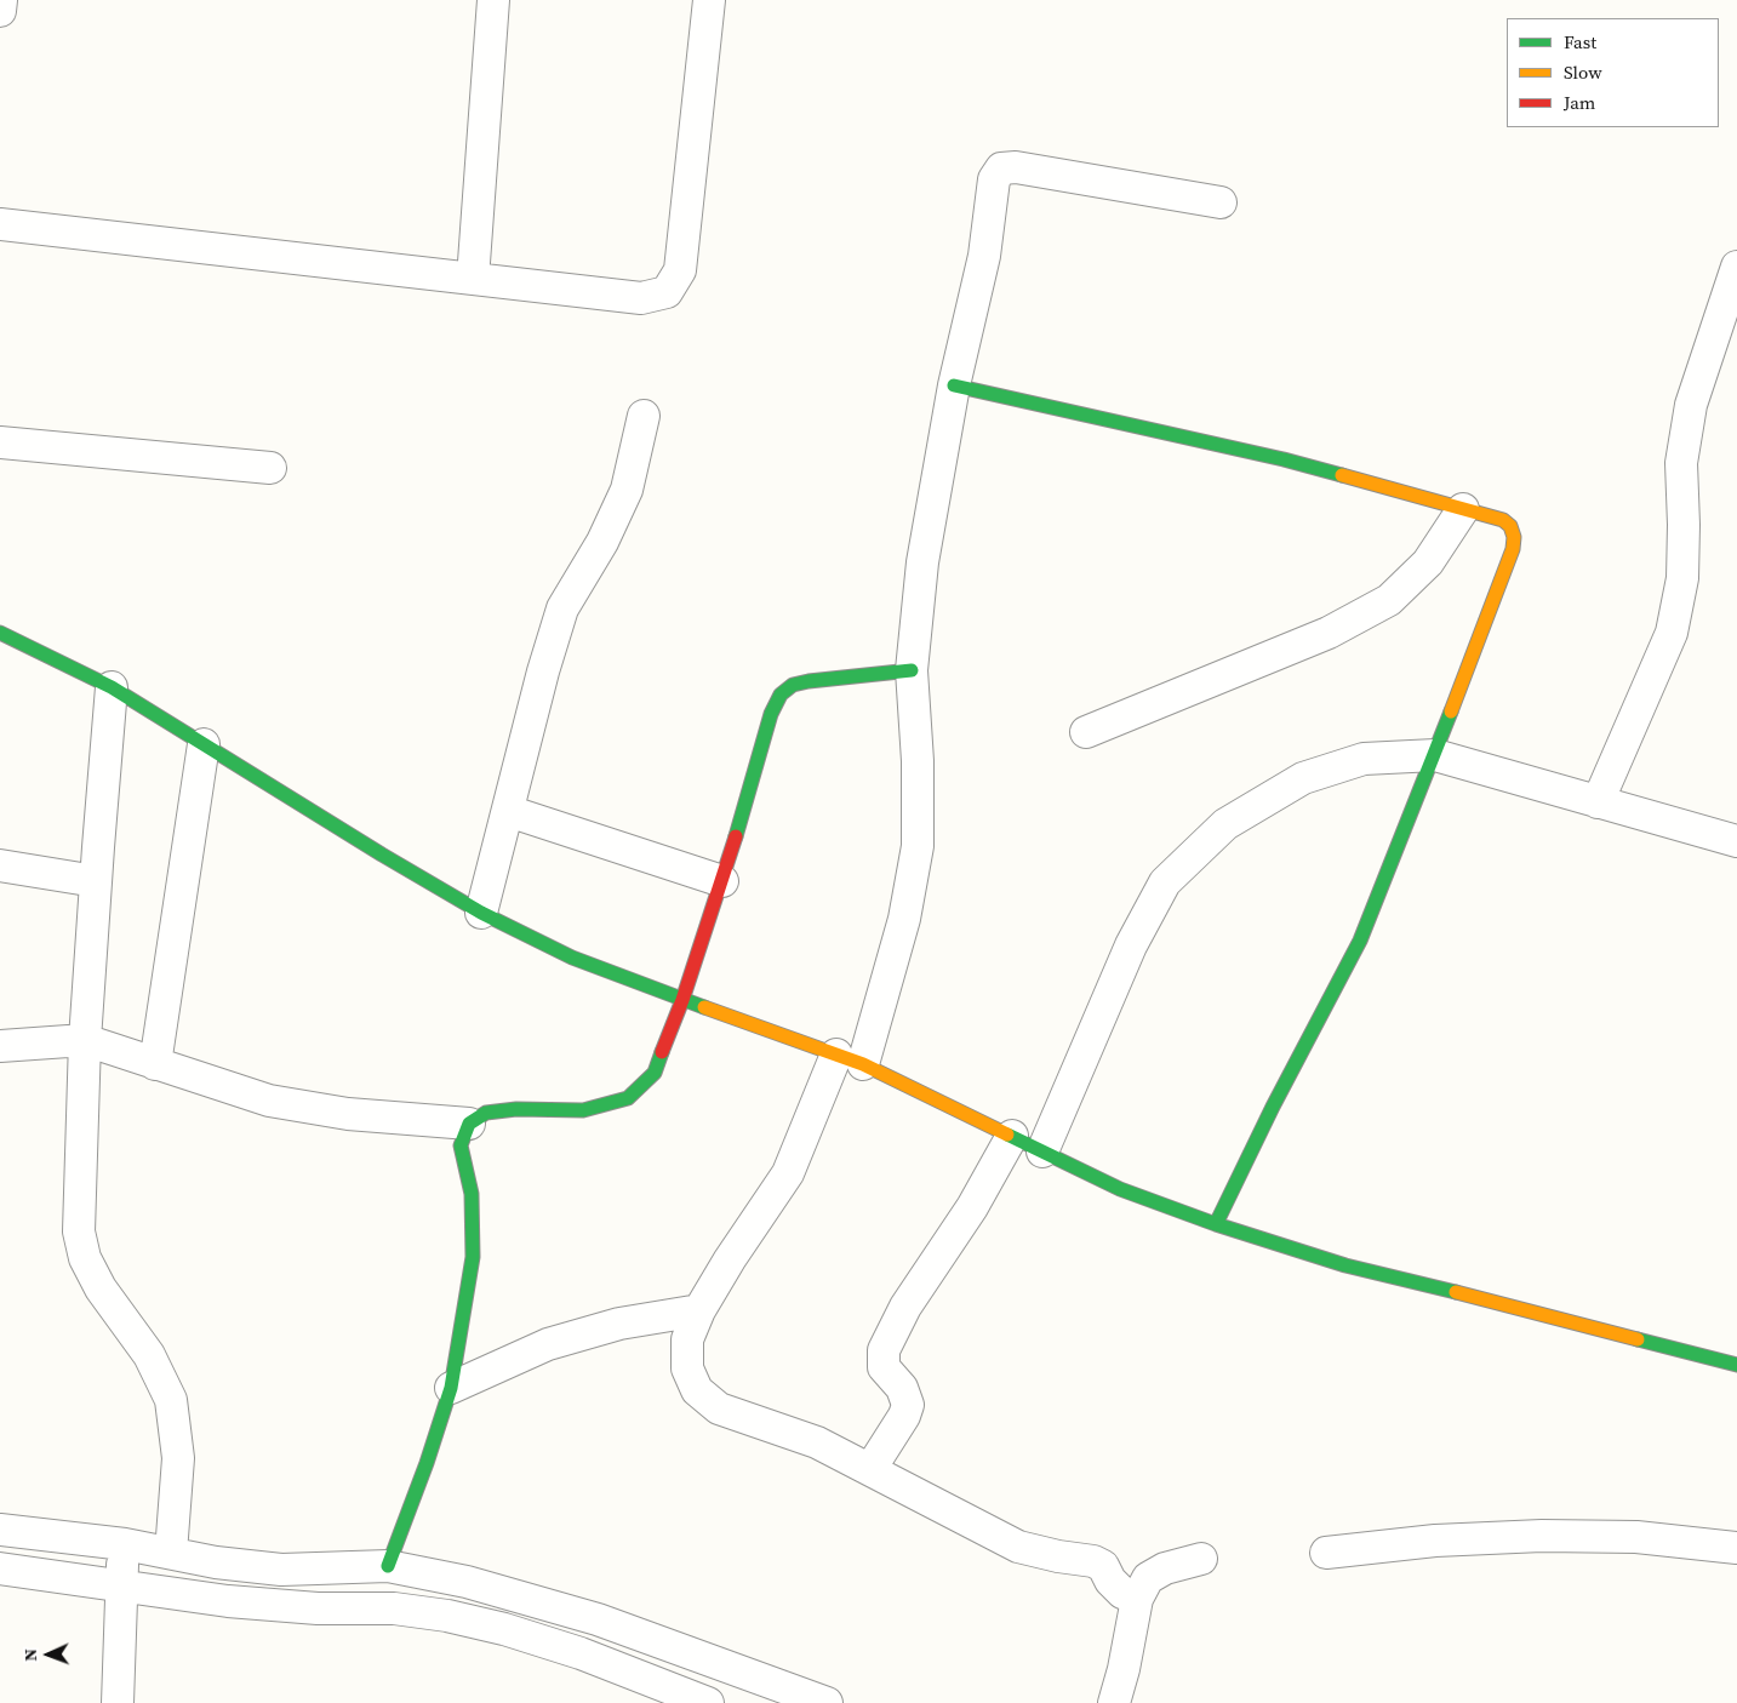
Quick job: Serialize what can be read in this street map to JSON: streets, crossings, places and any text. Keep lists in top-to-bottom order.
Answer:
{
  "legend": ["Fast", "Slow", "Jam"],
  "north": "left"
}
